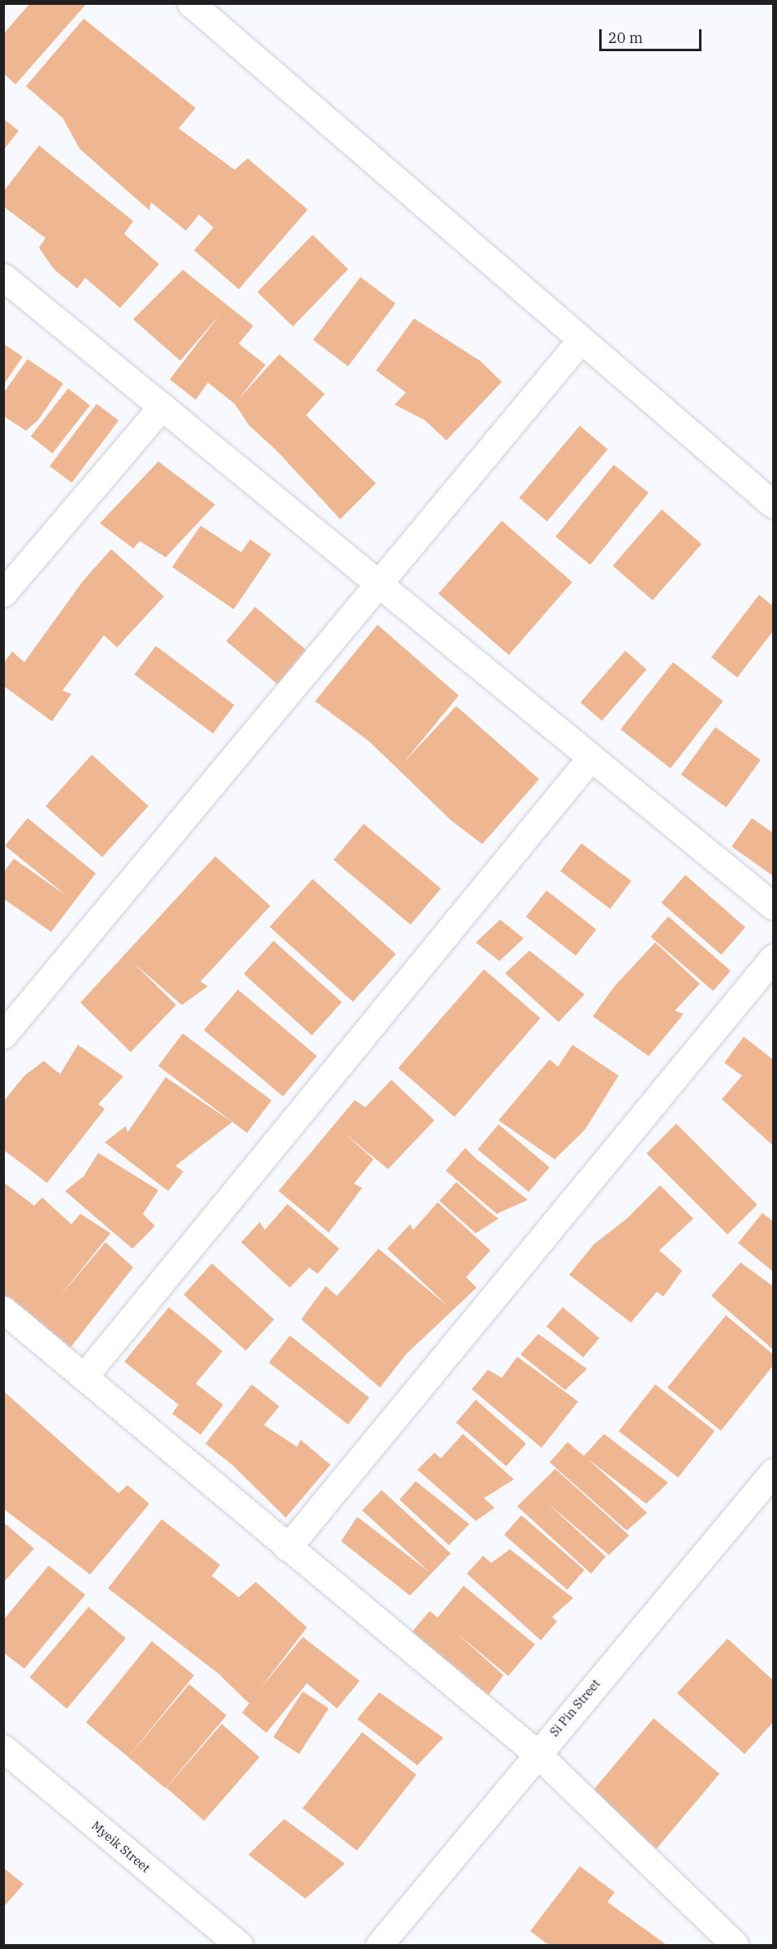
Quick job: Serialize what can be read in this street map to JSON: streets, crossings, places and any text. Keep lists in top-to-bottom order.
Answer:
{
  "streets": {
    "street": ["Si Pin Street", "Myeik Street"]
  },
  "scale_bar": "20 m"
}
